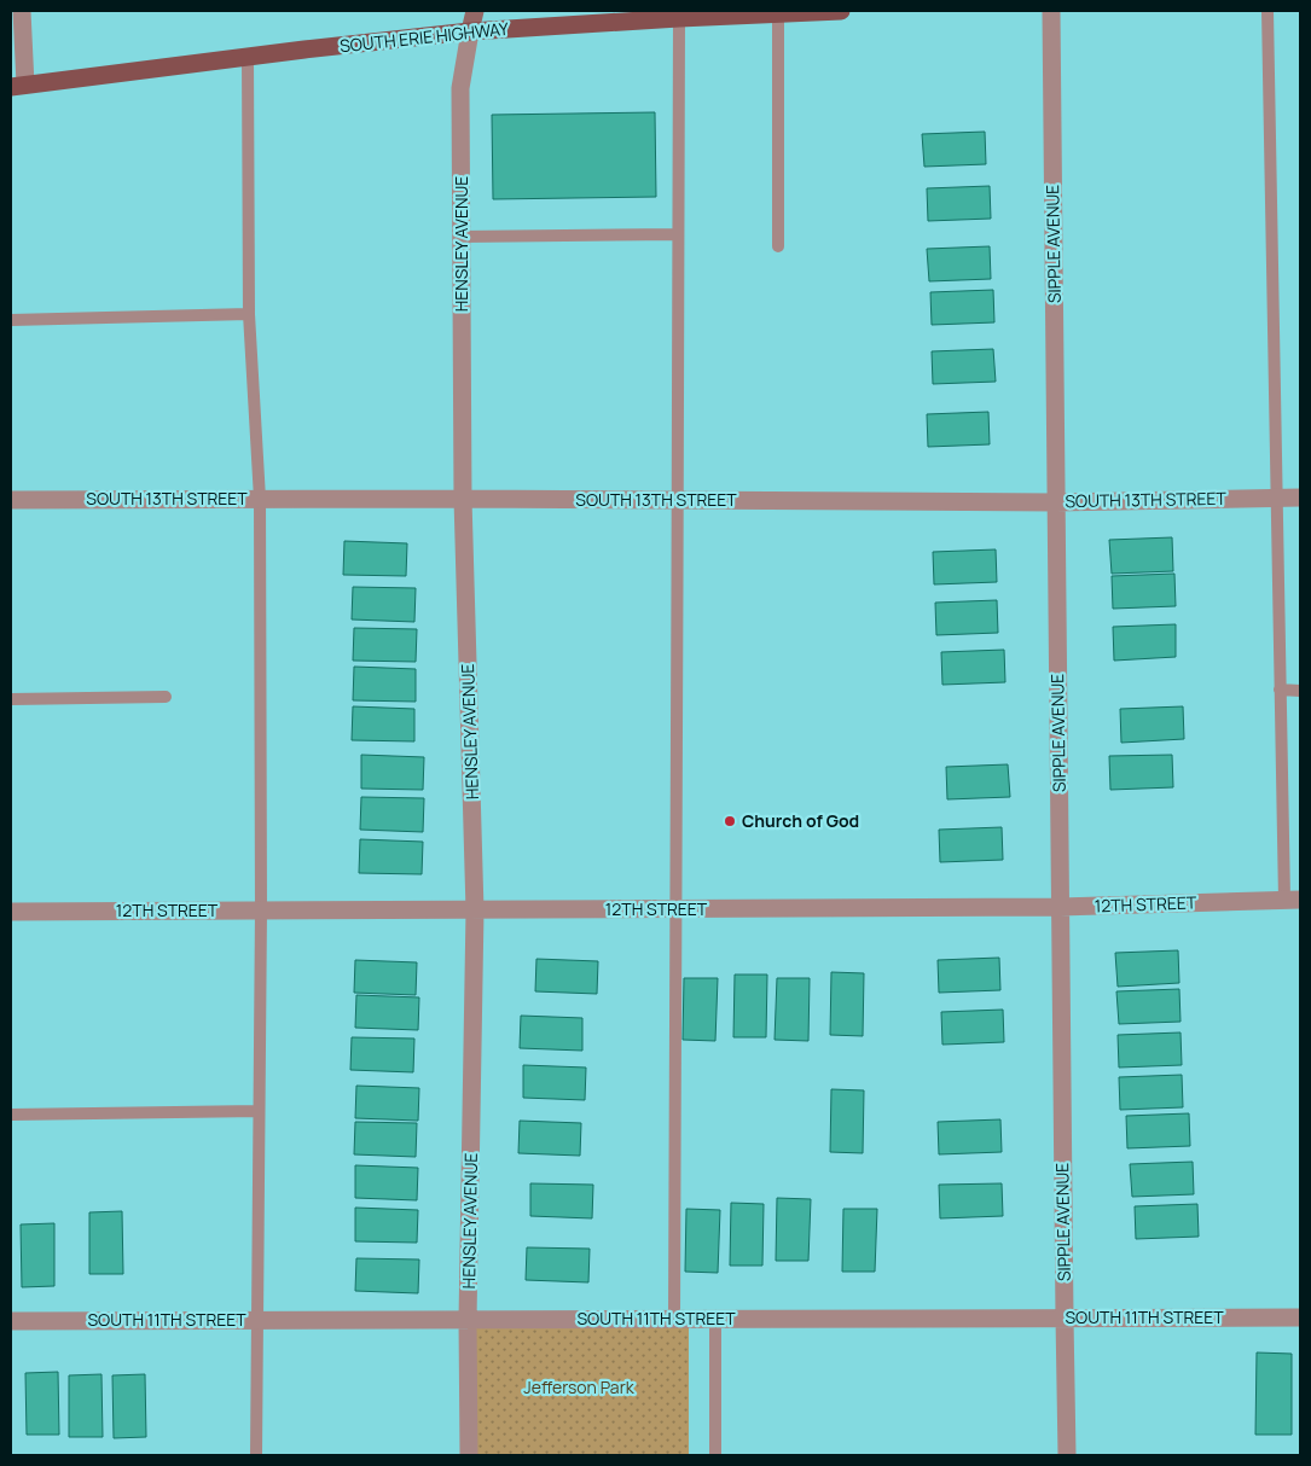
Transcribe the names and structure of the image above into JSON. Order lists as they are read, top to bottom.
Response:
{
  "streets": {
    "main road": ["SOUTH ERIE HIGHWAY"],
    "street": [
      "HENSLEY AVENUE",
      "SIPPLE AVENUE",
      "SOUTH 13TH STREET",
      "12TH STREET",
      "SOUTH 11TH STREET"
    ]
  },
  "crossings": [
    ["SOUTH ERIE HIGHWAY", "HENSLEY AVENUE"],
    ["HENSLEY AVENUE", "SOUTH 13TH STREET"],
    ["HENSLEY AVENUE", "12TH STREET"],
    ["HENSLEY AVENUE", "SOUTH 11TH STREET"],
    ["SIPPLE AVENUE", "SOUTH 13TH STREET"],
    ["SIPPLE AVENUE", "12TH STREET"],
    ["SIPPLE AVENUE", "SOUTH 11TH STREET"]
  ],
  "parks": ["Jefferson Park"],
  "places": ["Church of God"]
}
